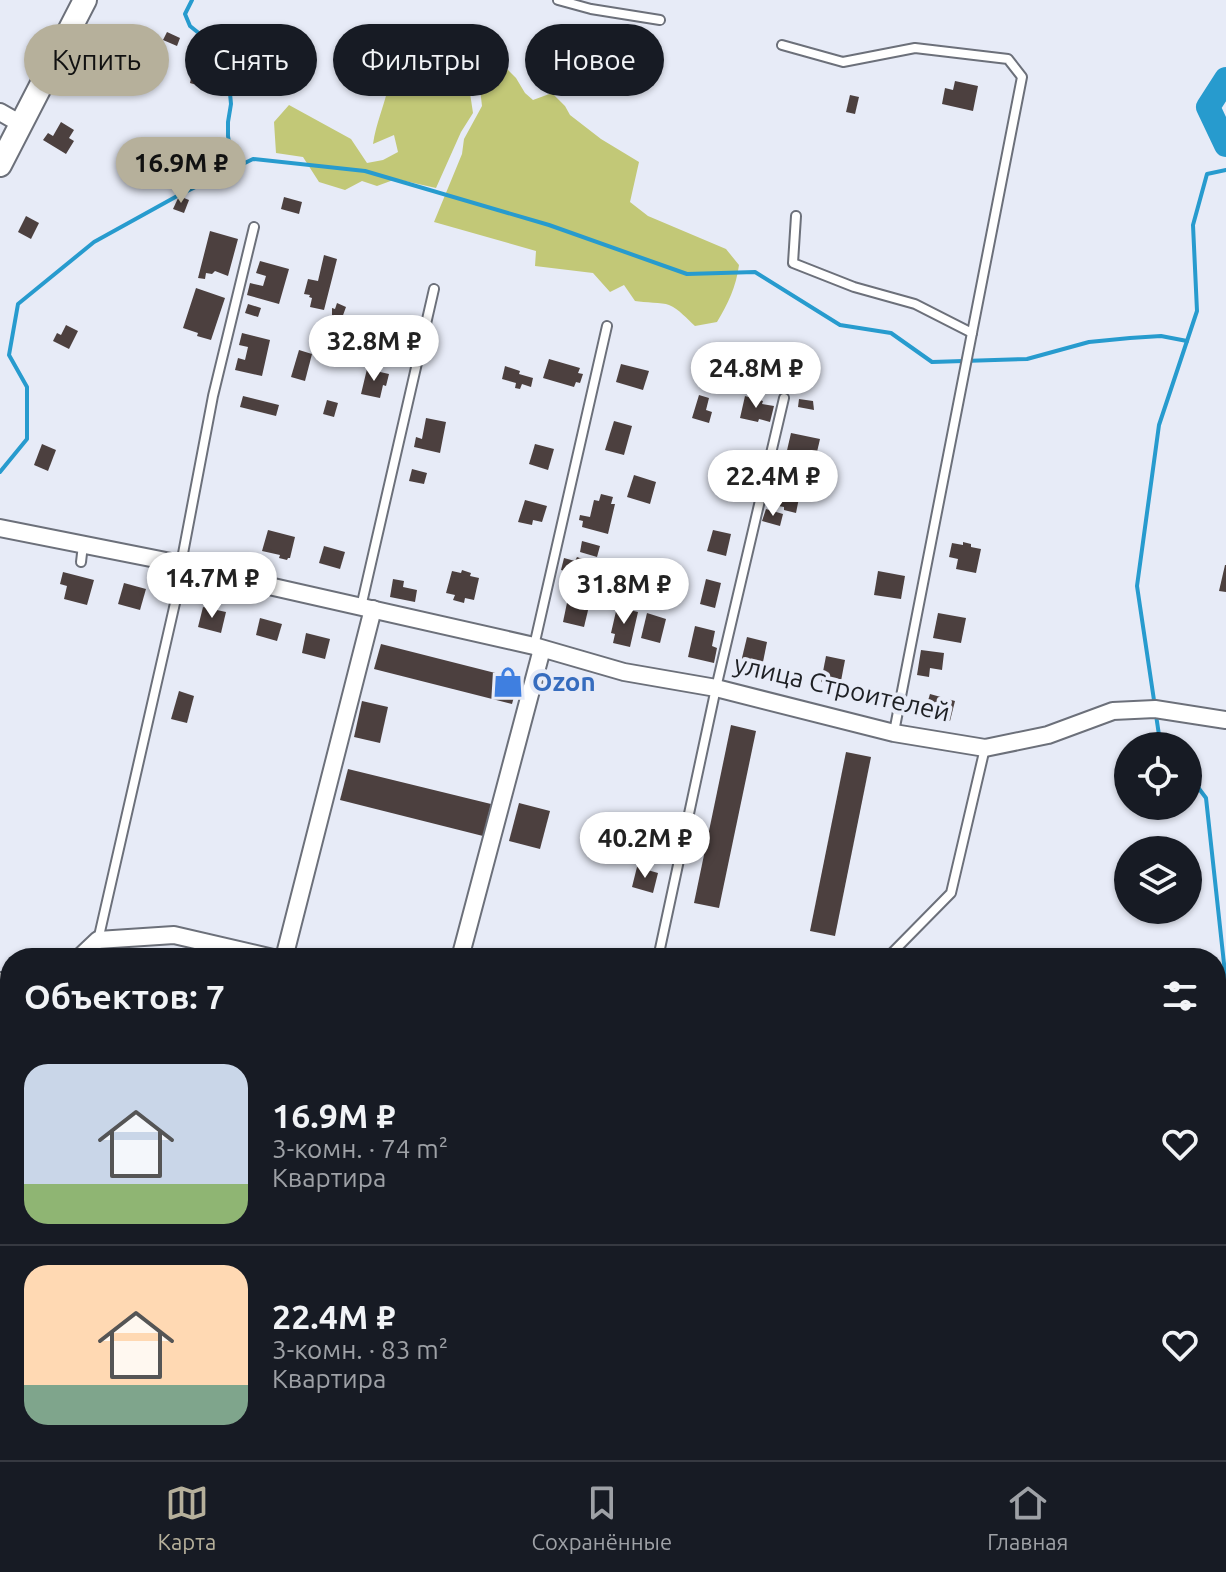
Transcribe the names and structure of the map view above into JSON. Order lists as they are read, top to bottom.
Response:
{
  "streets": {
    "street": ["улица Строителей"]
  },
  "places": {
    "shop": ["Ozon"]
  },
  "page": {
    "chip": [
      "Купить",
      "Снять",
      "Фильтры",
      "Новое"
    ],
    "price": [
      "16.9M ₽",
      "32.8M ₽",
      "24.8M ₽",
      "22.4M ₽",
      "14.7M ₽",
      "31.8M ₽",
      "40.2M ₽"
    ],
    "heading": "Объектов: 7",
    "list": [
      {
        "name": "16.9M ₽",
        "note": "3-комн. · 74 m² · Квартира"
      },
      {
        "name": "22.4M ₽",
        "note": "3-комн. · 83 m² · Квартира"
      }
    ],
    "tabs": ["Карта", "Сохранённые", "Главная"]
  }
}
